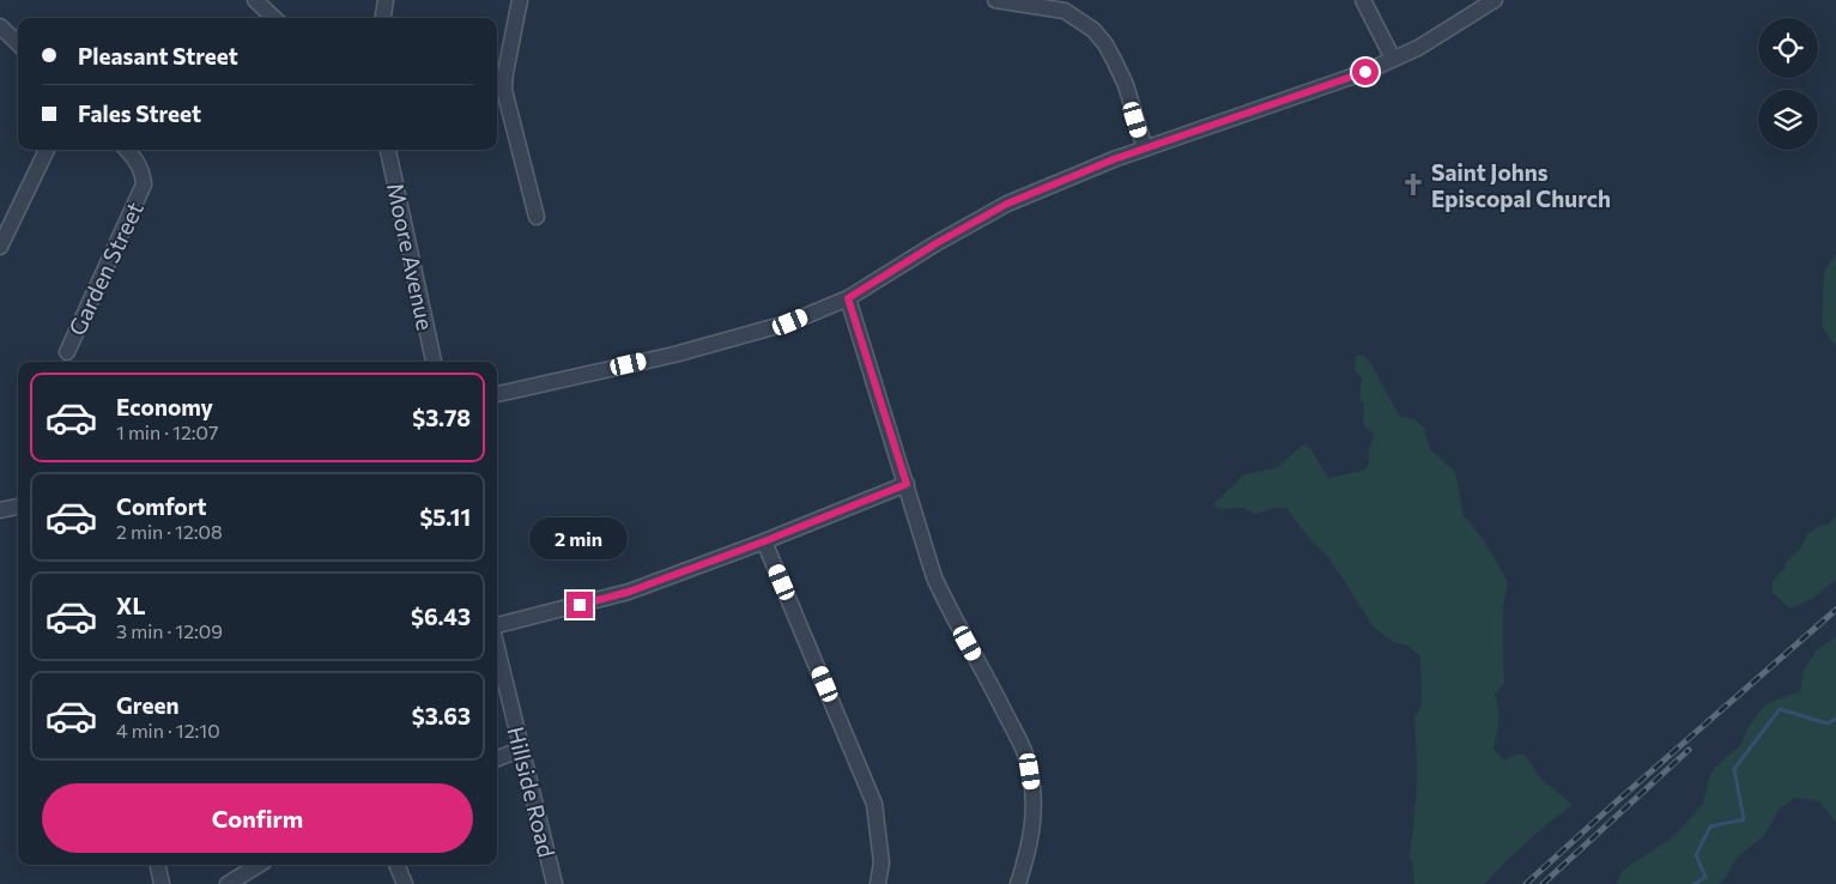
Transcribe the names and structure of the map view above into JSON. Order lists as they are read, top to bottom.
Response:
{
  "streets": {
    "street": ["Moore Avenue", "Garden Street", "Hillside Road"]
  },
  "places": {
    "church": ["Saint Johns Episcopal Church"]
  },
  "page": {
    "banner": ["Pleasant Street", "Fales Street"],
    "list": [
      {
        "name": "Economy",
        "note": "1 min · 12:07",
        "value": "$3.78"
      },
      {
        "name": "Comfort",
        "note": "2 min · 12:08",
        "value": "$5.11"
      },
      {
        "name": "XL",
        "note": "3 min · 12:09",
        "value": "$6.43"
      },
      {
        "name": "Green",
        "note": "4 min · 12:10",
        "value": "$3.63"
      }
    ],
    "bubble": "2 min",
    "buttons": "Confirm"
  }
}
